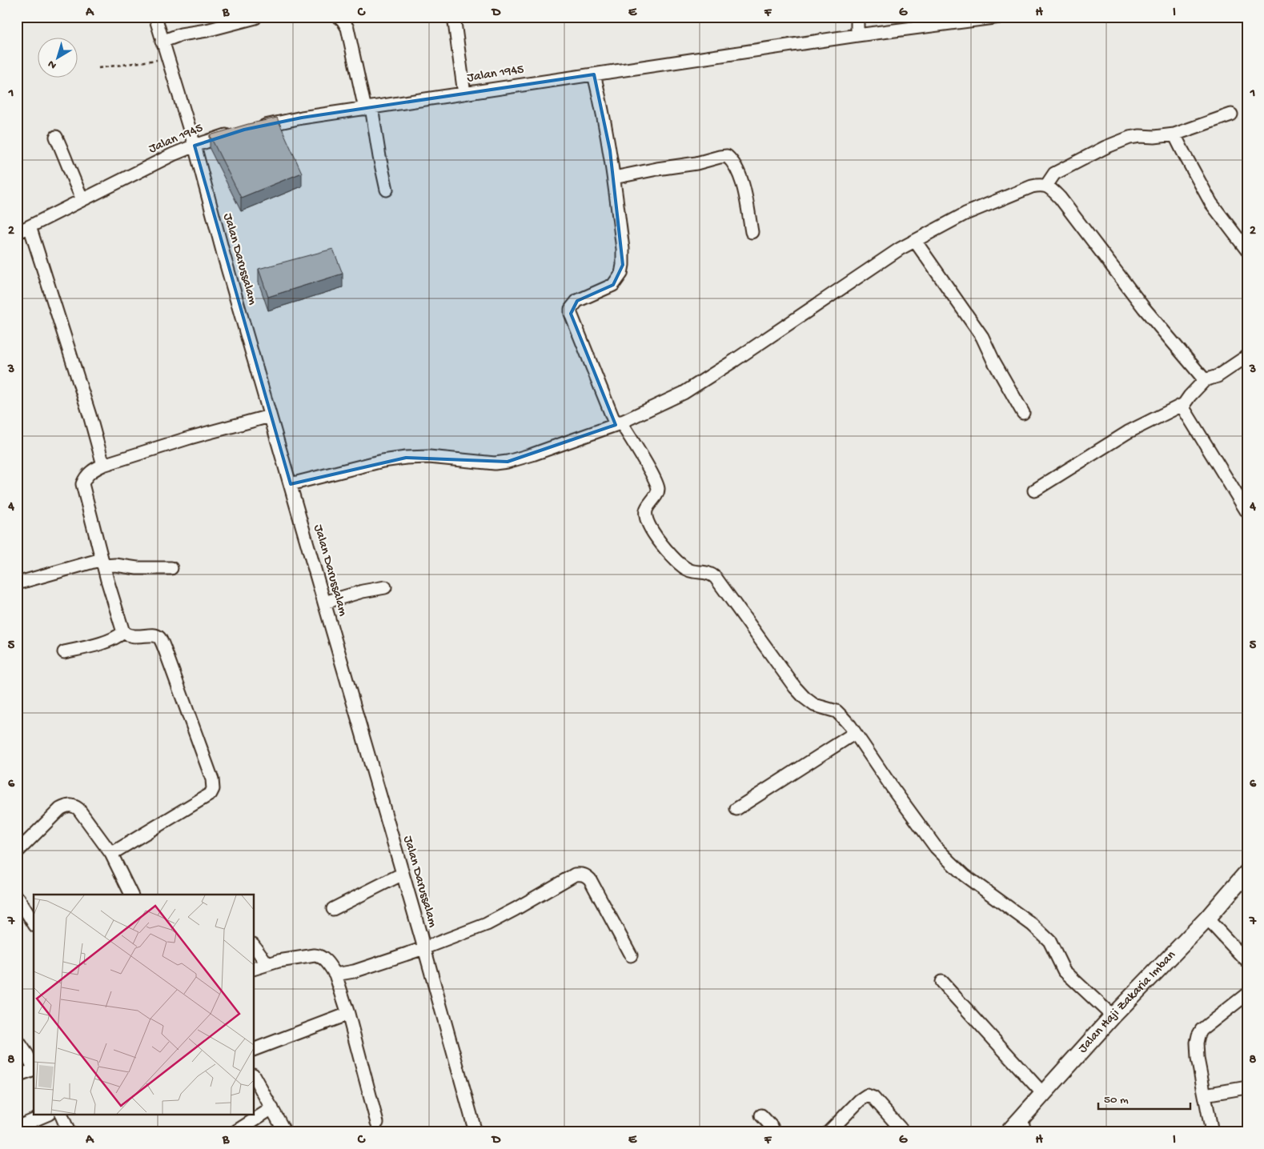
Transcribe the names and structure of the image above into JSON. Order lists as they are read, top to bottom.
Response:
{
  "streets": {
    "main road": ["Jalan Haji Zakaria Imban"],
    "street": ["Jalan 1945", "Jalan Darussalam"]
  },
  "crossings": [
    ["Jalan 1945", "Jalan Darussalam"]
  ],
  "scale_bar": "50 m",
  "north": "bottom left",
  "grid": {
    "columns": [
      "A",
      "B",
      "C",
      "D",
      "E",
      "F",
      "G",
      "H",
      "I"
    ],
    "rows": [
      "1",
      "2",
      "3",
      "4",
      "5",
      "6",
      "7",
      "8"
    ]
  }
}
